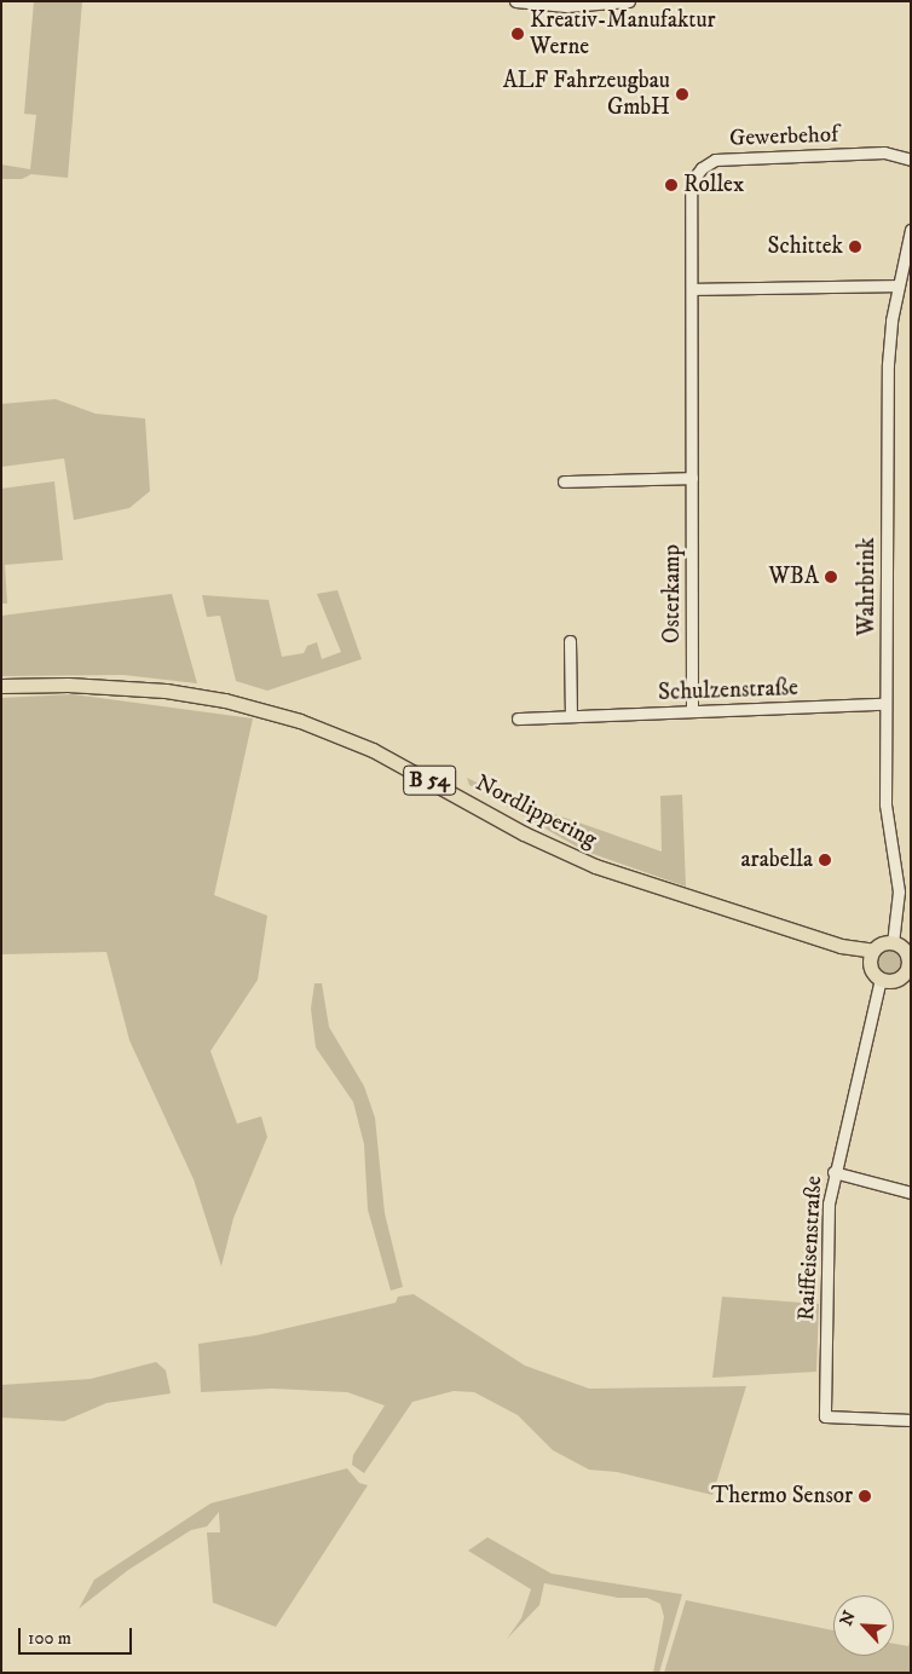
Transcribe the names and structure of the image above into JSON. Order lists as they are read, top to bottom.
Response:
{
  "streets": {
    "main road": ["B 54", "Nordlippering"],
    "street": [
      "Gewerbehof",
      "Wahrbrink",
      "Osterkamp",
      "Schulzenstraße",
      "Raiffeisenstraße"
    ]
  },
  "crossings": [
    ["Gewerbehof", "Osterkamp"],
    ["Wahrbrink", "Schulzenstraße"],
    ["Wahrbrink", "Nordlippering"],
    ["Wahrbrink", "Raiffeisenstraße"],
    ["Osterkamp", "Schulzenstraße"],
    ["Nordlippering", "Raiffeisenstraße"]
  ],
  "places": [
    "Kreativ-Manufaktur Werne",
    "ALF Fahrzeugbau GmbH",
    "Rollex",
    "Schittek",
    "WBA",
    "arabella",
    "Thermo Sensor"
  ],
  "scale_bar": "100 m",
  "north": "top left"
}
